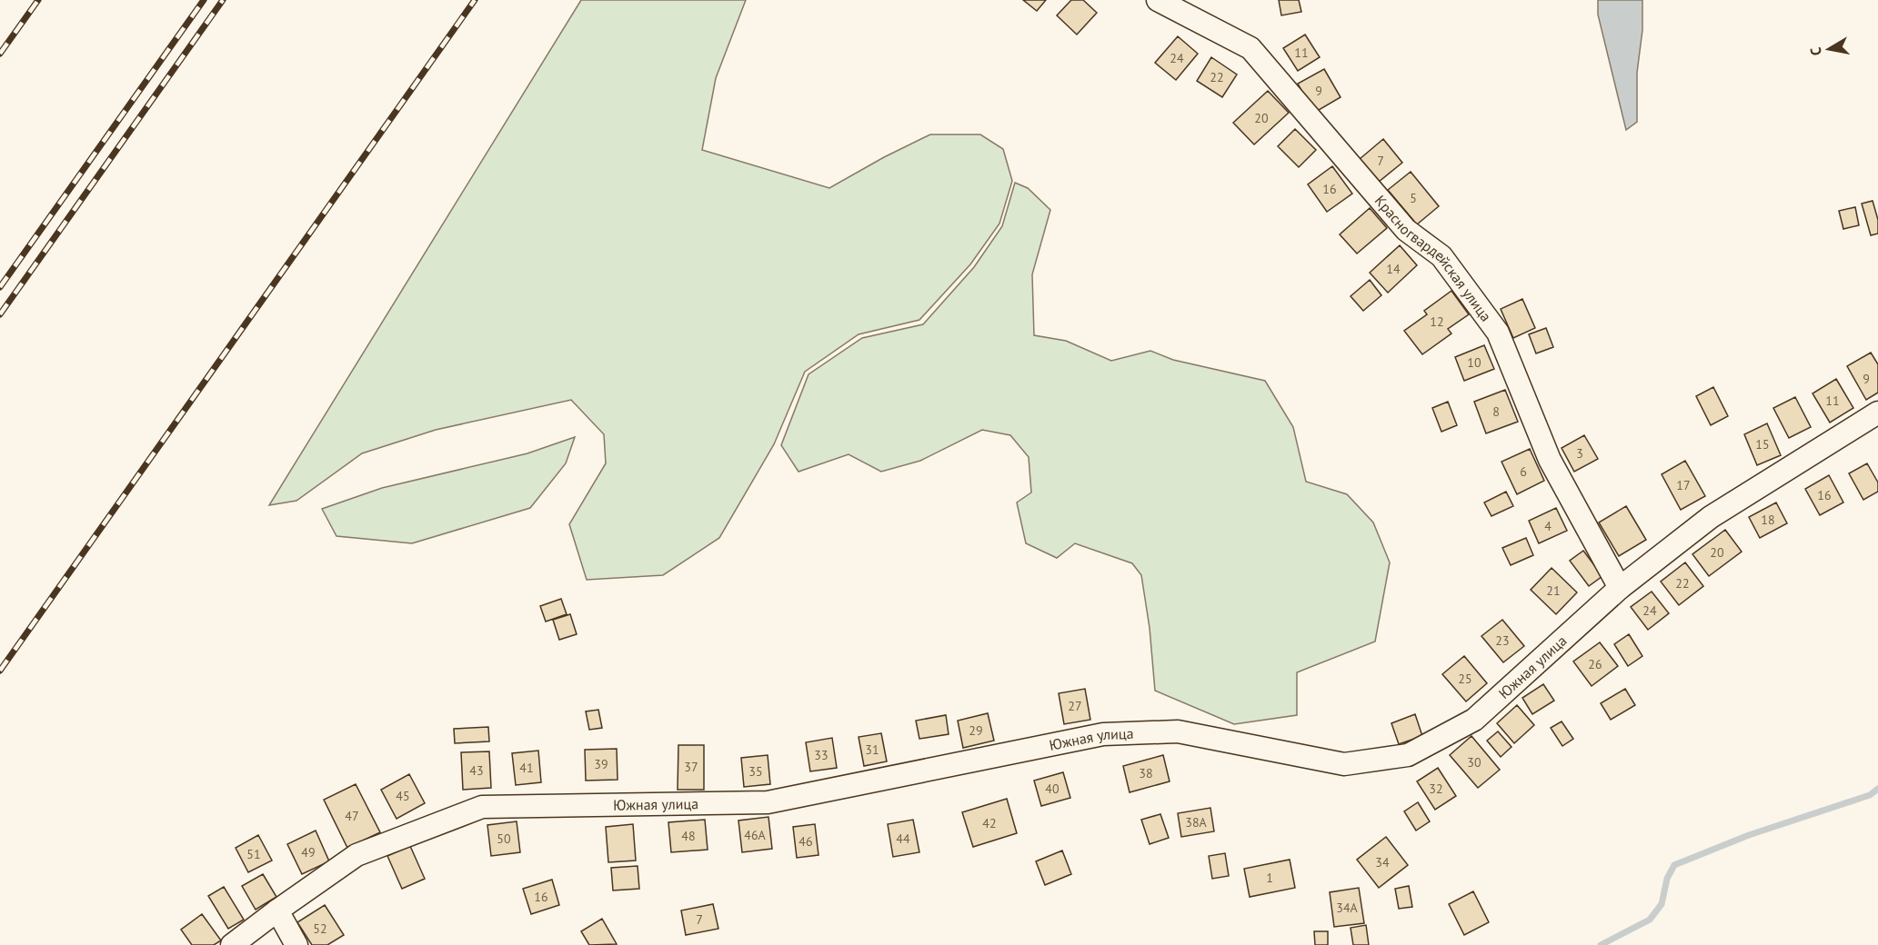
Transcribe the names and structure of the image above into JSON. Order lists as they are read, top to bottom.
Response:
{
  "streets": {
    "street": ["Красногвардейская улица", "Южная улица"]
  },
  "crossings": [
    ["Красногвардейская улица", "Южная улица"]
  ],
  "house_numbers": [
    "11",
    "24",
    "22",
    "9",
    "20",
    "7",
    "16",
    "5",
    "14",
    "12",
    "10",
    "9",
    "11",
    "8",
    "15",
    "3",
    "6",
    "17",
    "16",
    "18",
    "4",
    "20",
    "22",
    "21",
    "24",
    "23",
    "26",
    "25",
    "27",
    "29",
    "31",
    "33",
    "30",
    "39",
    "37",
    "41",
    "43",
    "35",
    "38",
    "40",
    "32",
    "45",
    "47",
    "38А",
    "42",
    "46А",
    "48",
    "50",
    "44",
    "46",
    "49",
    "51",
    "34",
    "1",
    "16",
    "34А",
    "7",
    "52"
  ],
  "north": "left"
}
